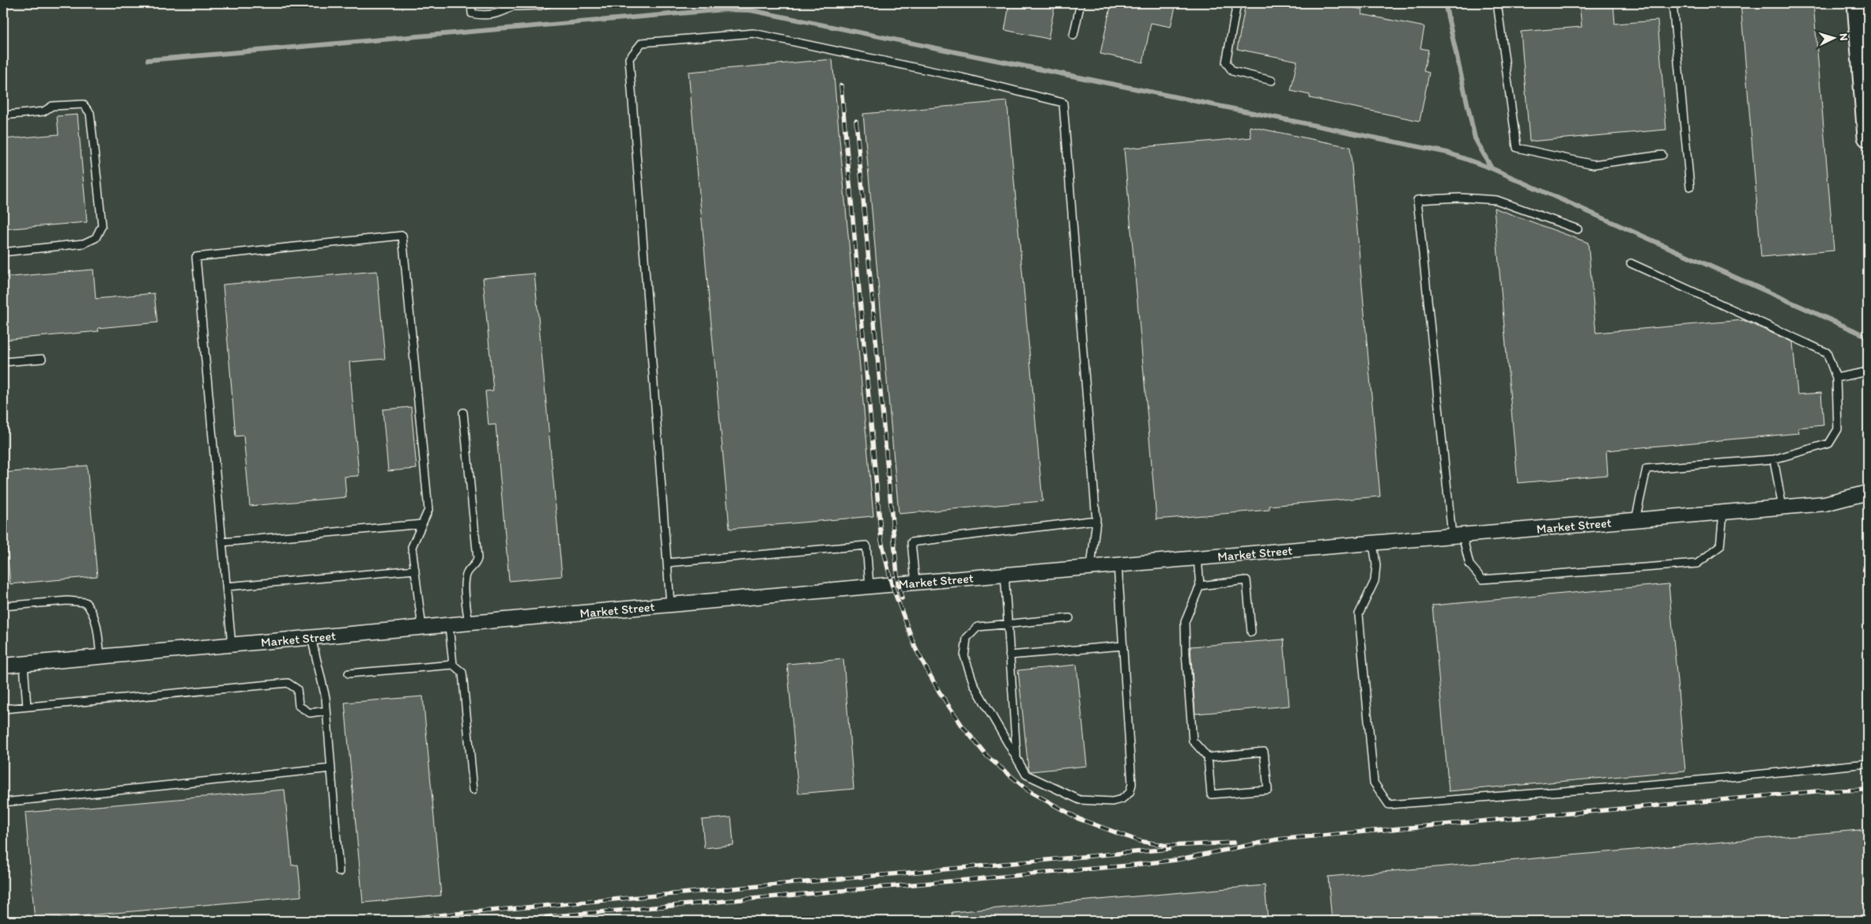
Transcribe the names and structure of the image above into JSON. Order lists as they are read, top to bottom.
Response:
{
  "streets": {
    "street": ["Market Street"]
  },
  "north": "right"
}
